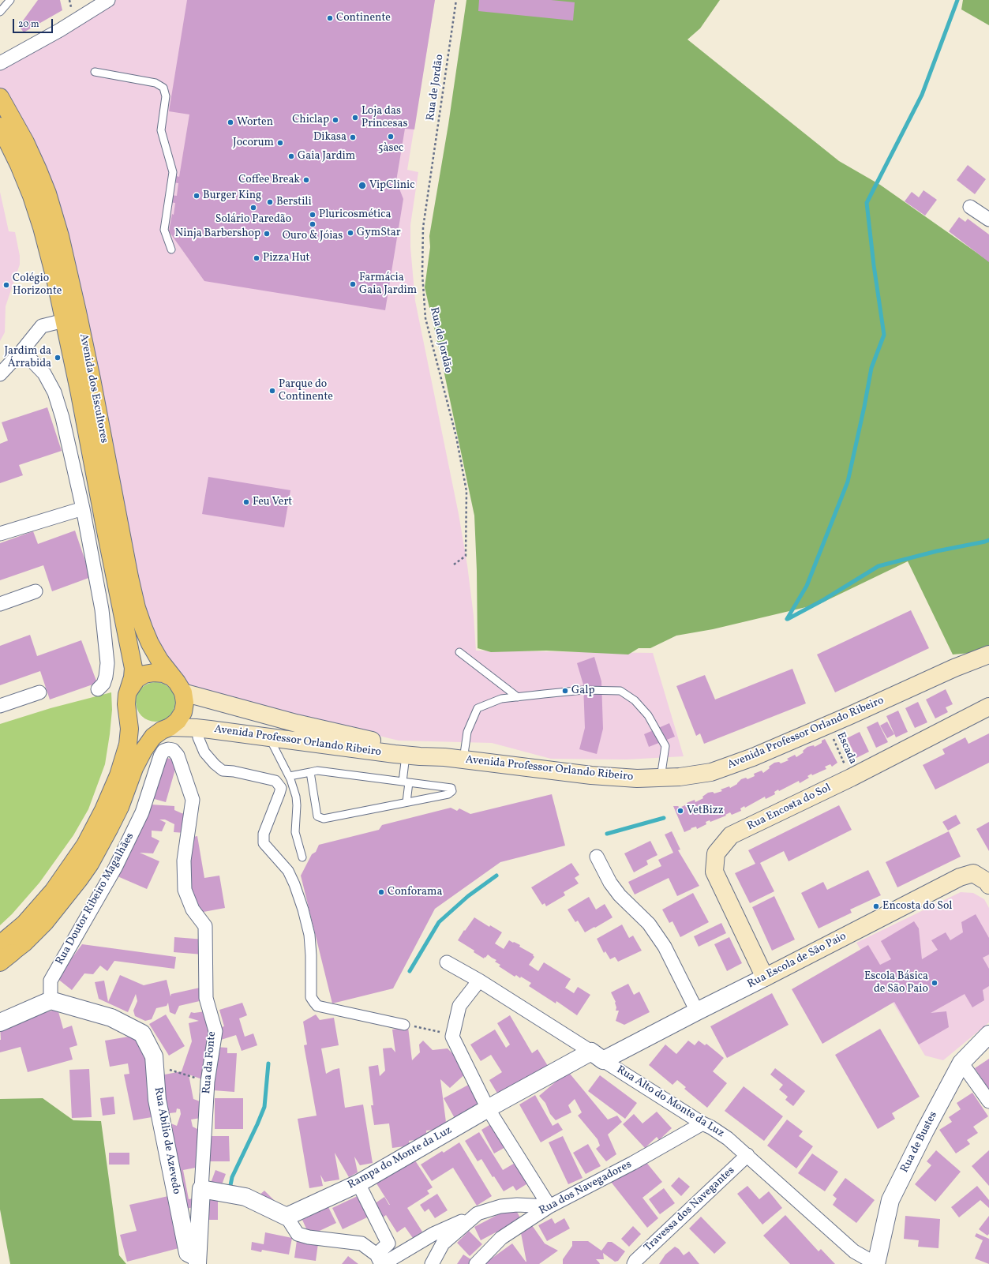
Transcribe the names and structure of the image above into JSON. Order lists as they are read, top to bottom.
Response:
{
  "streets": {
    "main road": [
      "Avenida dos Escultores",
      "Avenida Professor Orlando Ribeiro",
      "Rua Encosta do Sol",
      "Rua Escola de São Paio"
    ],
    "street": [
      "Rua Doutor Ribeiro Magalhães",
      "Rua da Fonte",
      "Rua Alto do Monte da Luz",
      "Rua Abílio de Azevedo",
      "Rua de Bustes",
      "Rampa do Monte da Luz",
      "Rua dos Navegadores",
      "Travessa dos Navegantes"
    ],
    "path": ["Rua de Jordão", "Escada"]
  },
  "crossings": [
    ["Avenida dos Escultores", "Avenida Professor Orlando Ribeiro"],
    ["Avenida Professor Orlando Ribeiro", "Escada"],
    ["Escada", "Rua Encosta do Sol"],
    ["Rua Encosta do Sol", "Rua Escola de São Paio"],
    ["Rua Doutor Ribeiro Magalhães", "Rua da Fonte"],
    ["Rua Doutor Ribeiro Magalhães", "Rua Abílio de Azevedo"],
    ["Rua Escola de São Paio", "Rua Alto do Monte da Luz"],
    ["Rua Escola de São Paio", "Rampa do Monte da Luz"],
    ["Rua da Fonte", "Rua Abílio de Azevedo"],
    ["Rua Alto do Monte da Luz", "Rua de Bustes"],
    ["Rua Alto do Monte da Luz", "Rampa do Monte da Luz"],
    ["Rua Alto do Monte da Luz", "Rua dos Navegadores"],
    ["Rua Alto do Monte da Luz", "Travessa dos Navegantes"]
  ],
  "places": [
    "Continente",
    "Loja das Princesas",
    "Chiclap",
    "Worten",
    "5àsec",
    "Dikasa",
    "Jocorum",
    "Gaia Jardim",
    "Coffee Break",
    "VipClinic",
    "Burger King",
    "Berstili",
    "Solário Paredão",
    "Pluricosmética",
    "Ouro & Jóias",
    "GymStar",
    "Ninja Barbershop",
    "Pizza Hut",
    "Farmácia Gaia Jardim",
    "Colégio Horizonte",
    "Jardim da Árrabida",
    "Parque do Continente",
    "Feu Vert",
    "Galp",
    "VetBizz",
    "Conforama",
    "Encosta do Sol",
    "Escola Básica de São Paio"
  ],
  "scale_bar": "20 m"
}
